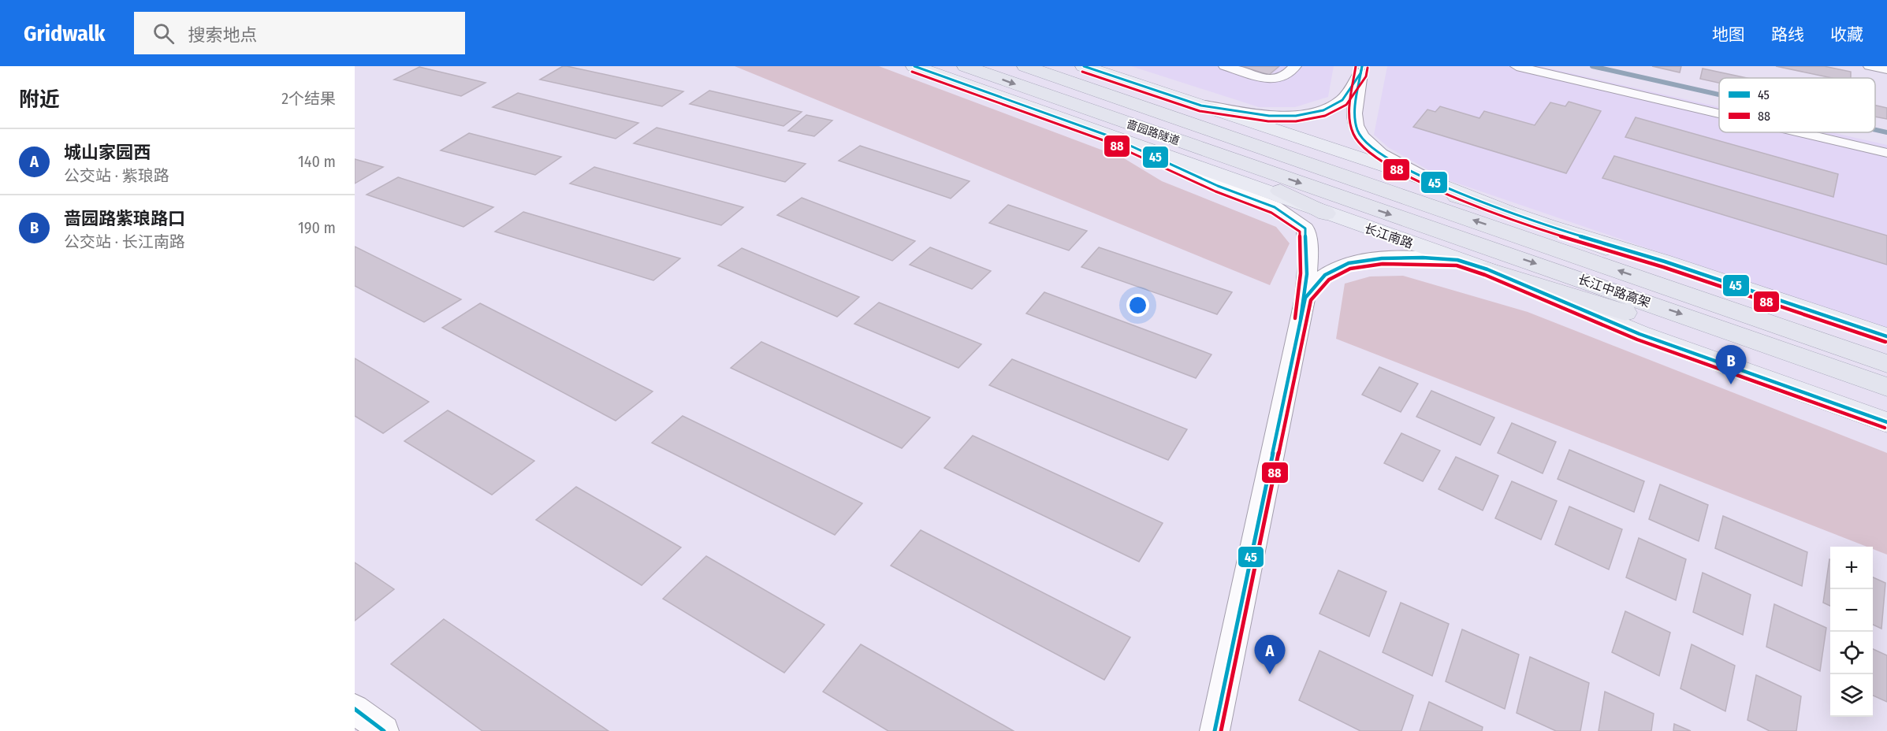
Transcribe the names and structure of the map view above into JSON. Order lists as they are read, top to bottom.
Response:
{
  "streets": {
    "highway": ["啬园路隧道", "长江中路高架"],
    "main road": ["长江南路"]
  },
  "crossings": [
    ["啬园路隧道", "长江中路高架"],
    ["长江南路", "长江中路高架"]
  ],
  "lines": ["transit line 45", "transit line 88"],
  "legend": ["45", "88"],
  "page": {
    "header": "Gridwalk",
    "search": "搜索地点",
    "nav": ["地图", "路线", "收藏"],
    "heading": ["附近", "2个结果"],
    "list": [
      {
        "mark": "A",
        "name": "城山家园西",
        "note": "公交站 · 紫琅路",
        "value": "140 m"
      },
      {
        "mark": "B",
        "name": "啬园路紫琅路口",
        "note": "公交站 · 长江南路",
        "value": "190 m"
      }
    ],
    "pins": ["B", "A"],
    "map_buttons": ["+", "−"]
  }
}
